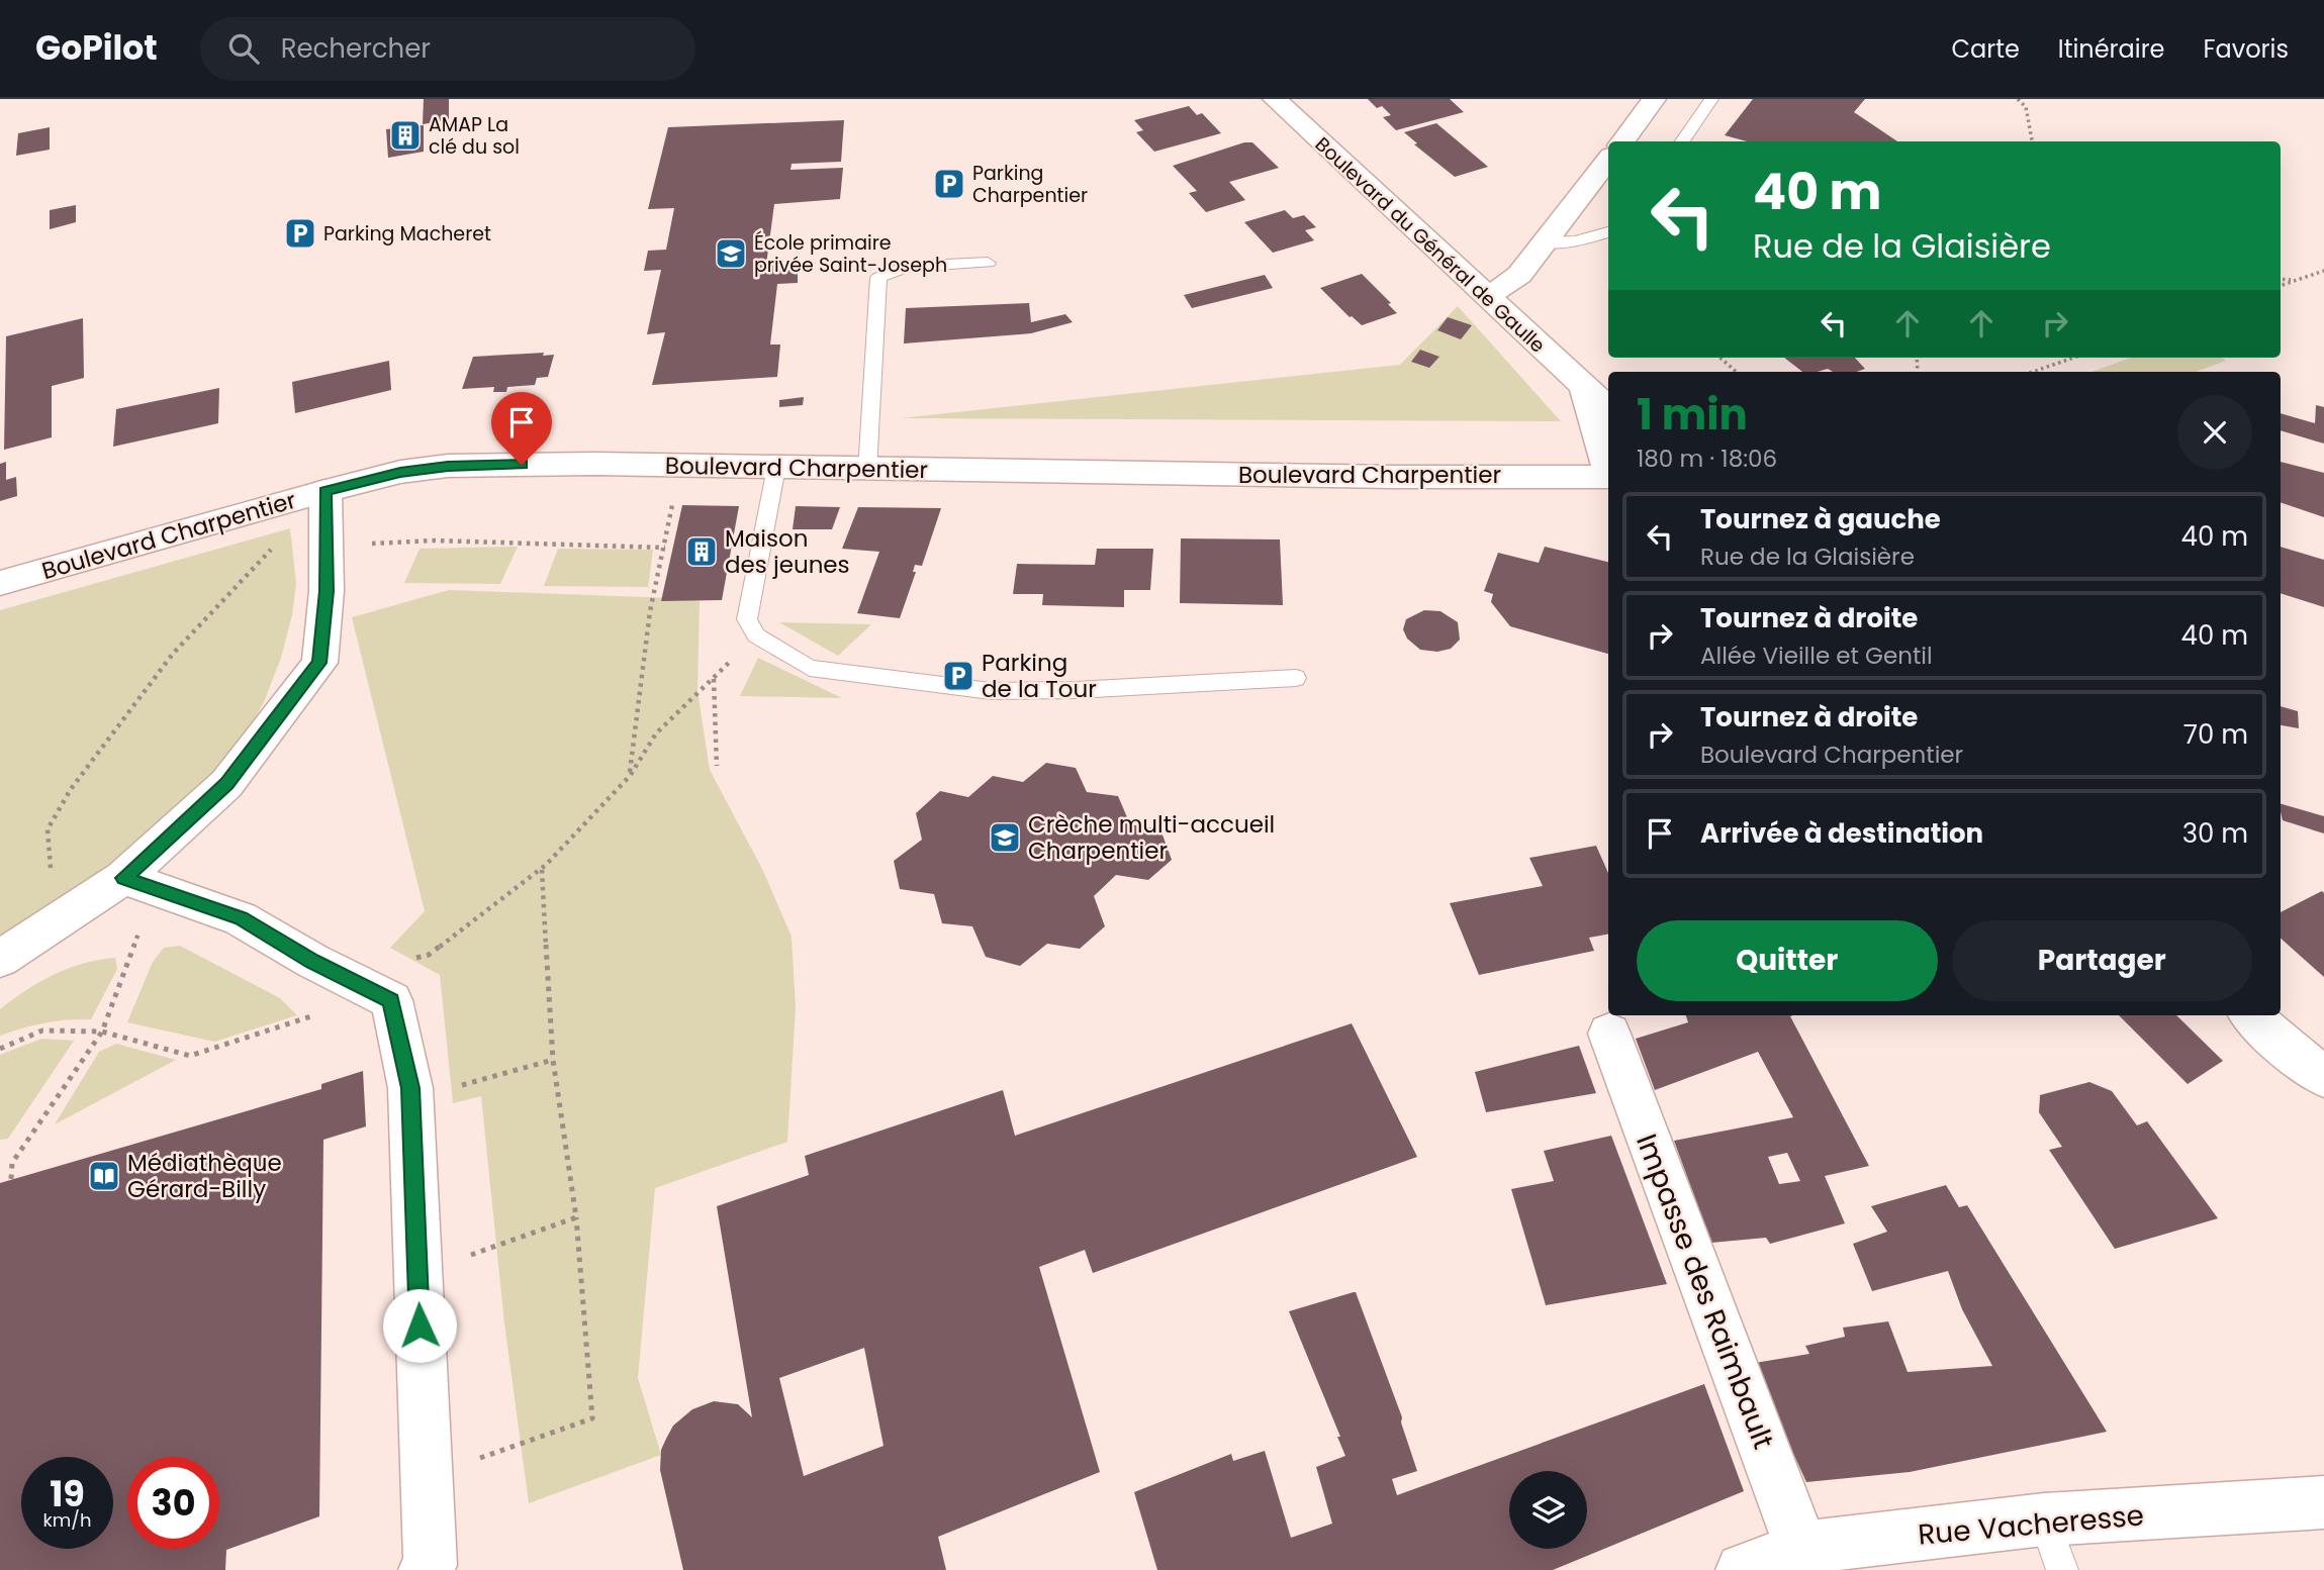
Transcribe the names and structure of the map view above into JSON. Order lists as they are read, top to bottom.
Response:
{
  "streets": {
    "street": [
      "Boulevard du Général de Gaulle",
      "Boulevard Charpentier",
      "Impasse des Raimbault",
      "Rue Vacheresse"
    ]
  },
  "crossings": [
    ["Impasse des Raimbault", "Rue Vacheresse"]
  ],
  "places": {
    "building": ["AMAP La clé du sol", "Maison des jeunes"],
    "parking": ["Parking Charpentier", "Parking Macheret", "Parking de la Tour"],
    "school or university": ["École primaire privée Saint-Joseph", "Crèche multi-accueil Charpentier"],
    "library": ["Médiathèque Gérard-Billy"]
  },
  "page": {
    "header": "GoPilot",
    "search": "Rechercher",
    "nav": ["Carte", "Itinéraire", "Favoris"],
    "turn": ["40 m", "Rue de la Glaisière"],
    "heading": ["1 min", "180 m · 18:06"],
    "list": [
      {
        "name": "Tournez à gauche",
        "note": "Rue de la Glaisière",
        "value": "40 m"
      },
      {
        "name": "Tournez à droite",
        "note": "Allée Vieille et Gentil",
        "value": "40 m"
      },
      {
        "name": "Tournez à droite",
        "note": "Boulevard Charpentier",
        "value": "70 m"
      },
      {
        "name": "Arrivée à destination",
        "value": "30 m"
      }
    ],
    "buttons": ["Quitter", "Partager"],
    "speed": "19 km/h",
    "limit": "30"
  }
}
